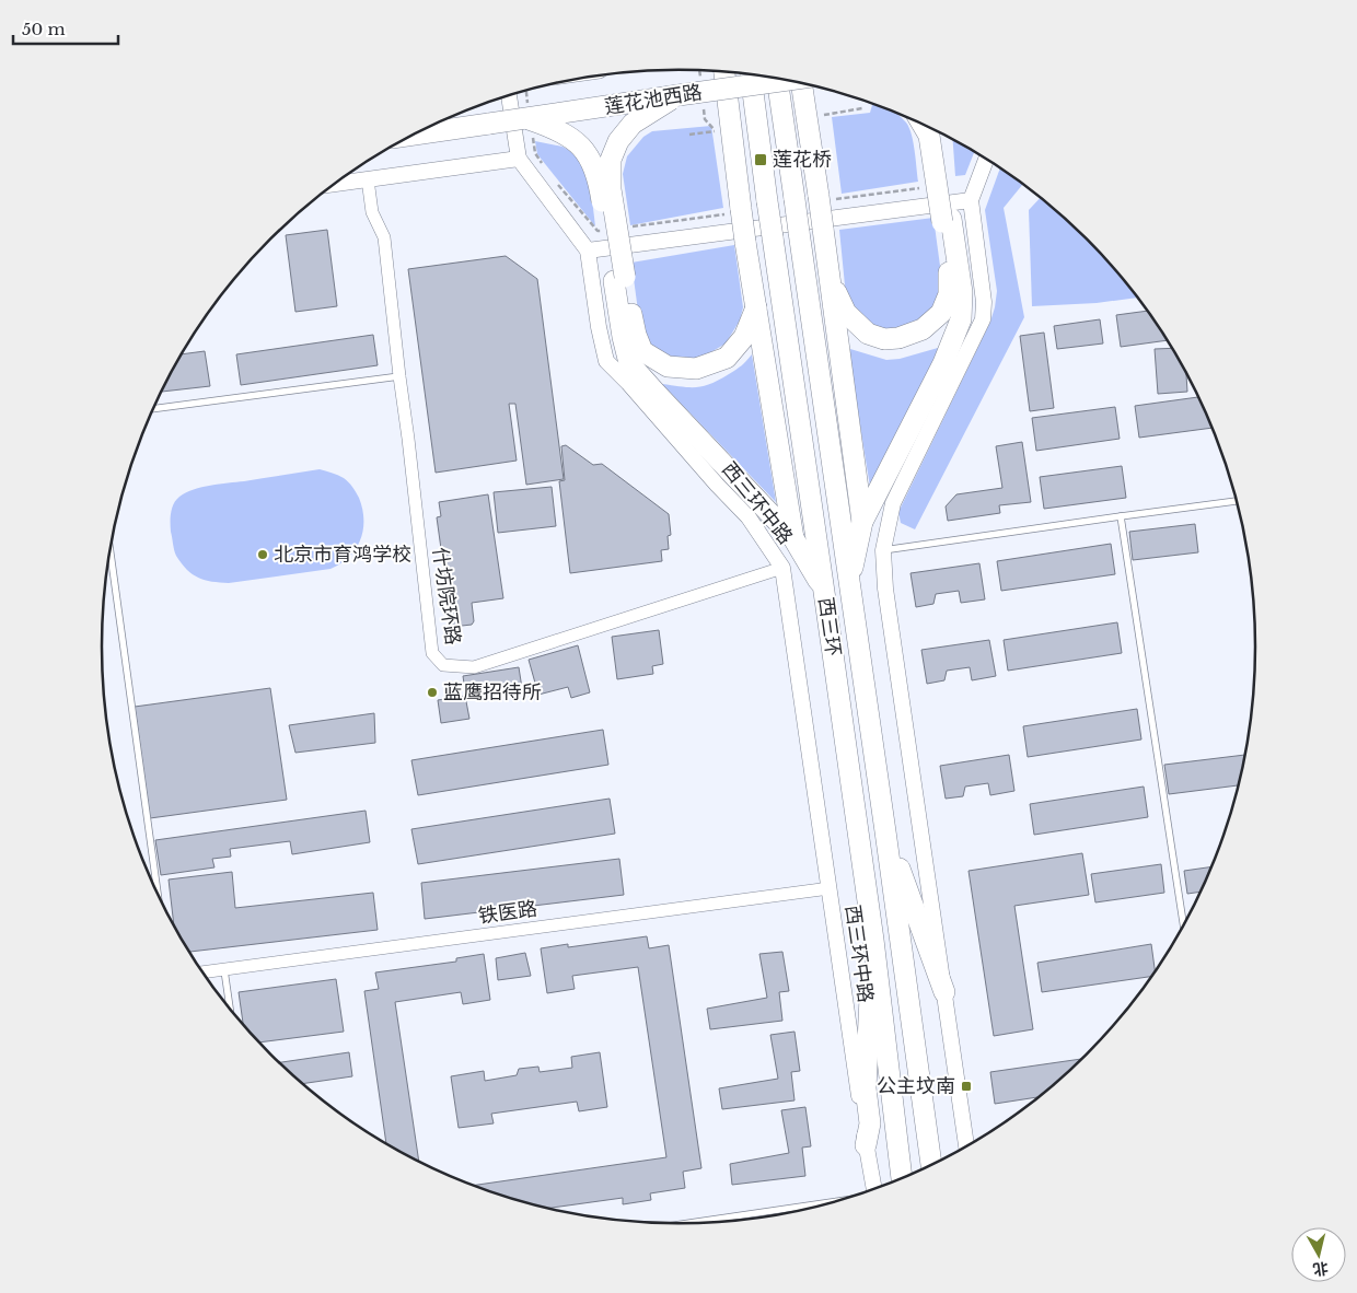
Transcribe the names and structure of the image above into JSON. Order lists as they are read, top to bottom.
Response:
{
  "streets": {
    "highway": ["莲花池西路", "西三环"],
    "street": ["西三环中路", "什坊院环路", "铁医路"]
  },
  "crossings": [
    ["西三环中路", "什坊院环路"],
    ["西三环中路", "铁医路"]
  ],
  "places": {
    "transit": ["莲花桥", "公主坟南"],
    "other": ["北京市育鸿学校", "蓝鹰招待所"]
  },
  "scale_bar": "50 m",
  "north": "bottom"
}
